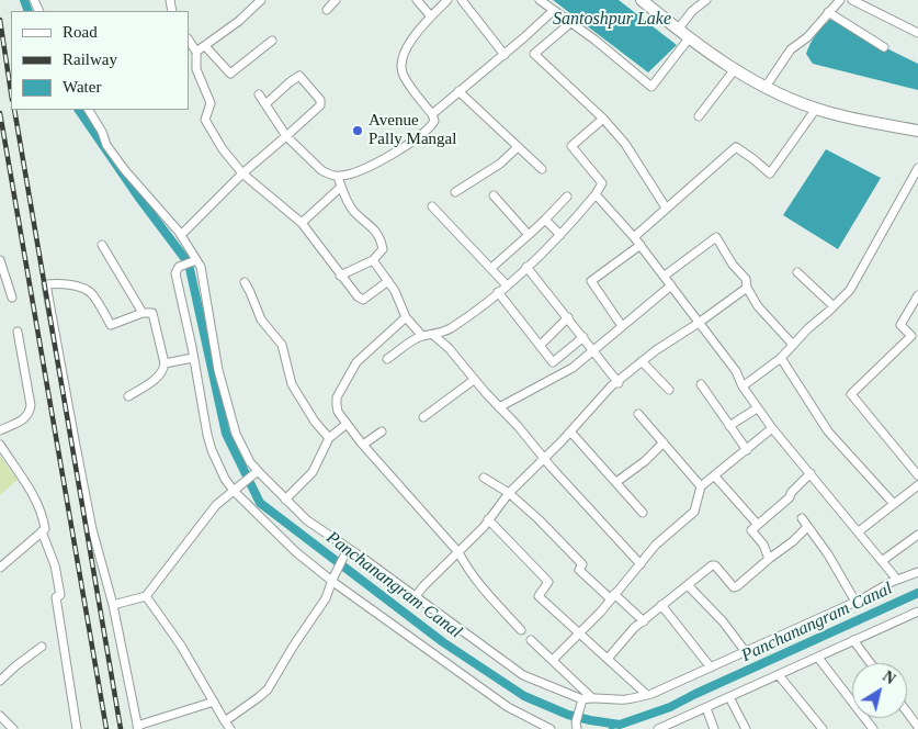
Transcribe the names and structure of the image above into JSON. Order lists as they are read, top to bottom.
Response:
{
  "water": ["Santoshpur Lake", "Panchanangram Canal"],
  "places": ["Avenue Pally Mangal"],
  "legend": ["Road", "Railway", "Water"],
  "north": "top right"
}
